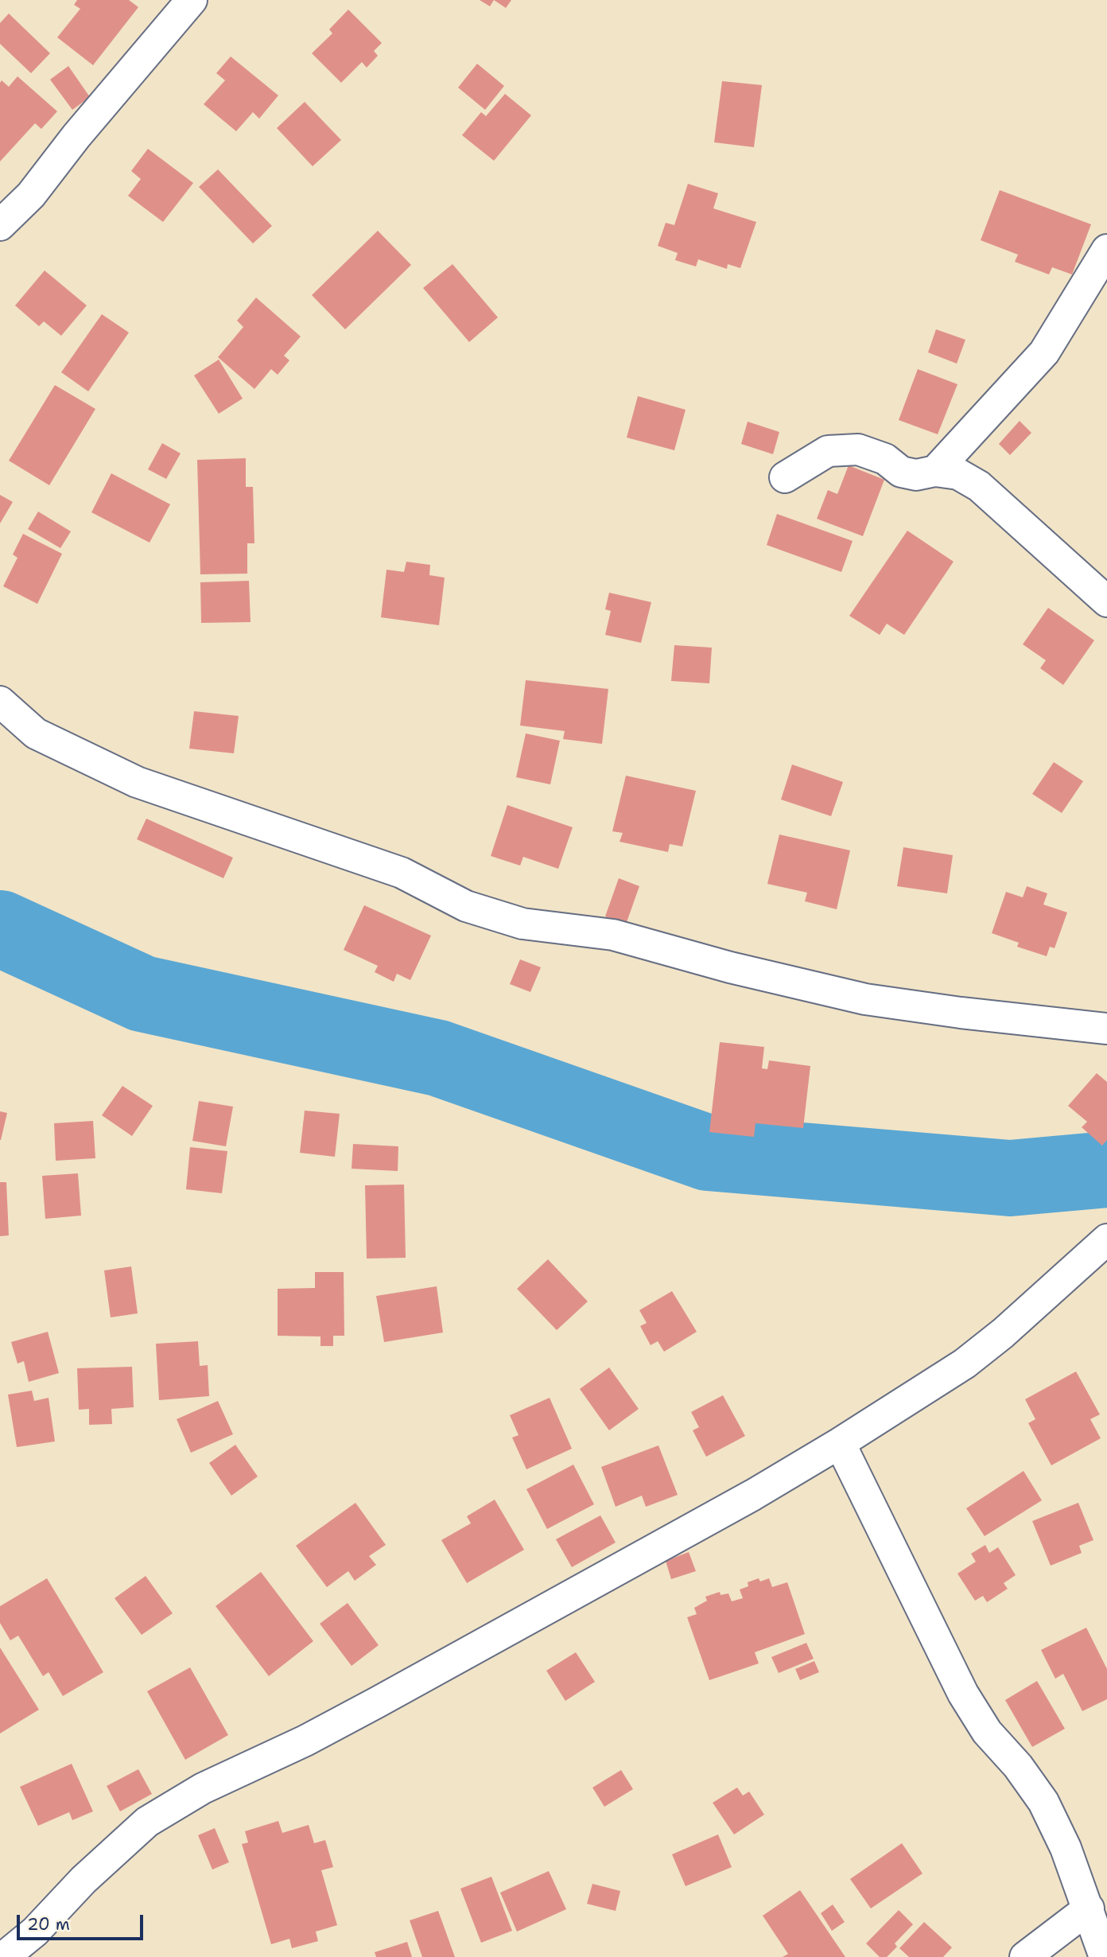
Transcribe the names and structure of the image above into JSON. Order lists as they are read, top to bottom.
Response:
{
  "scale_bar": "20 m"
}
